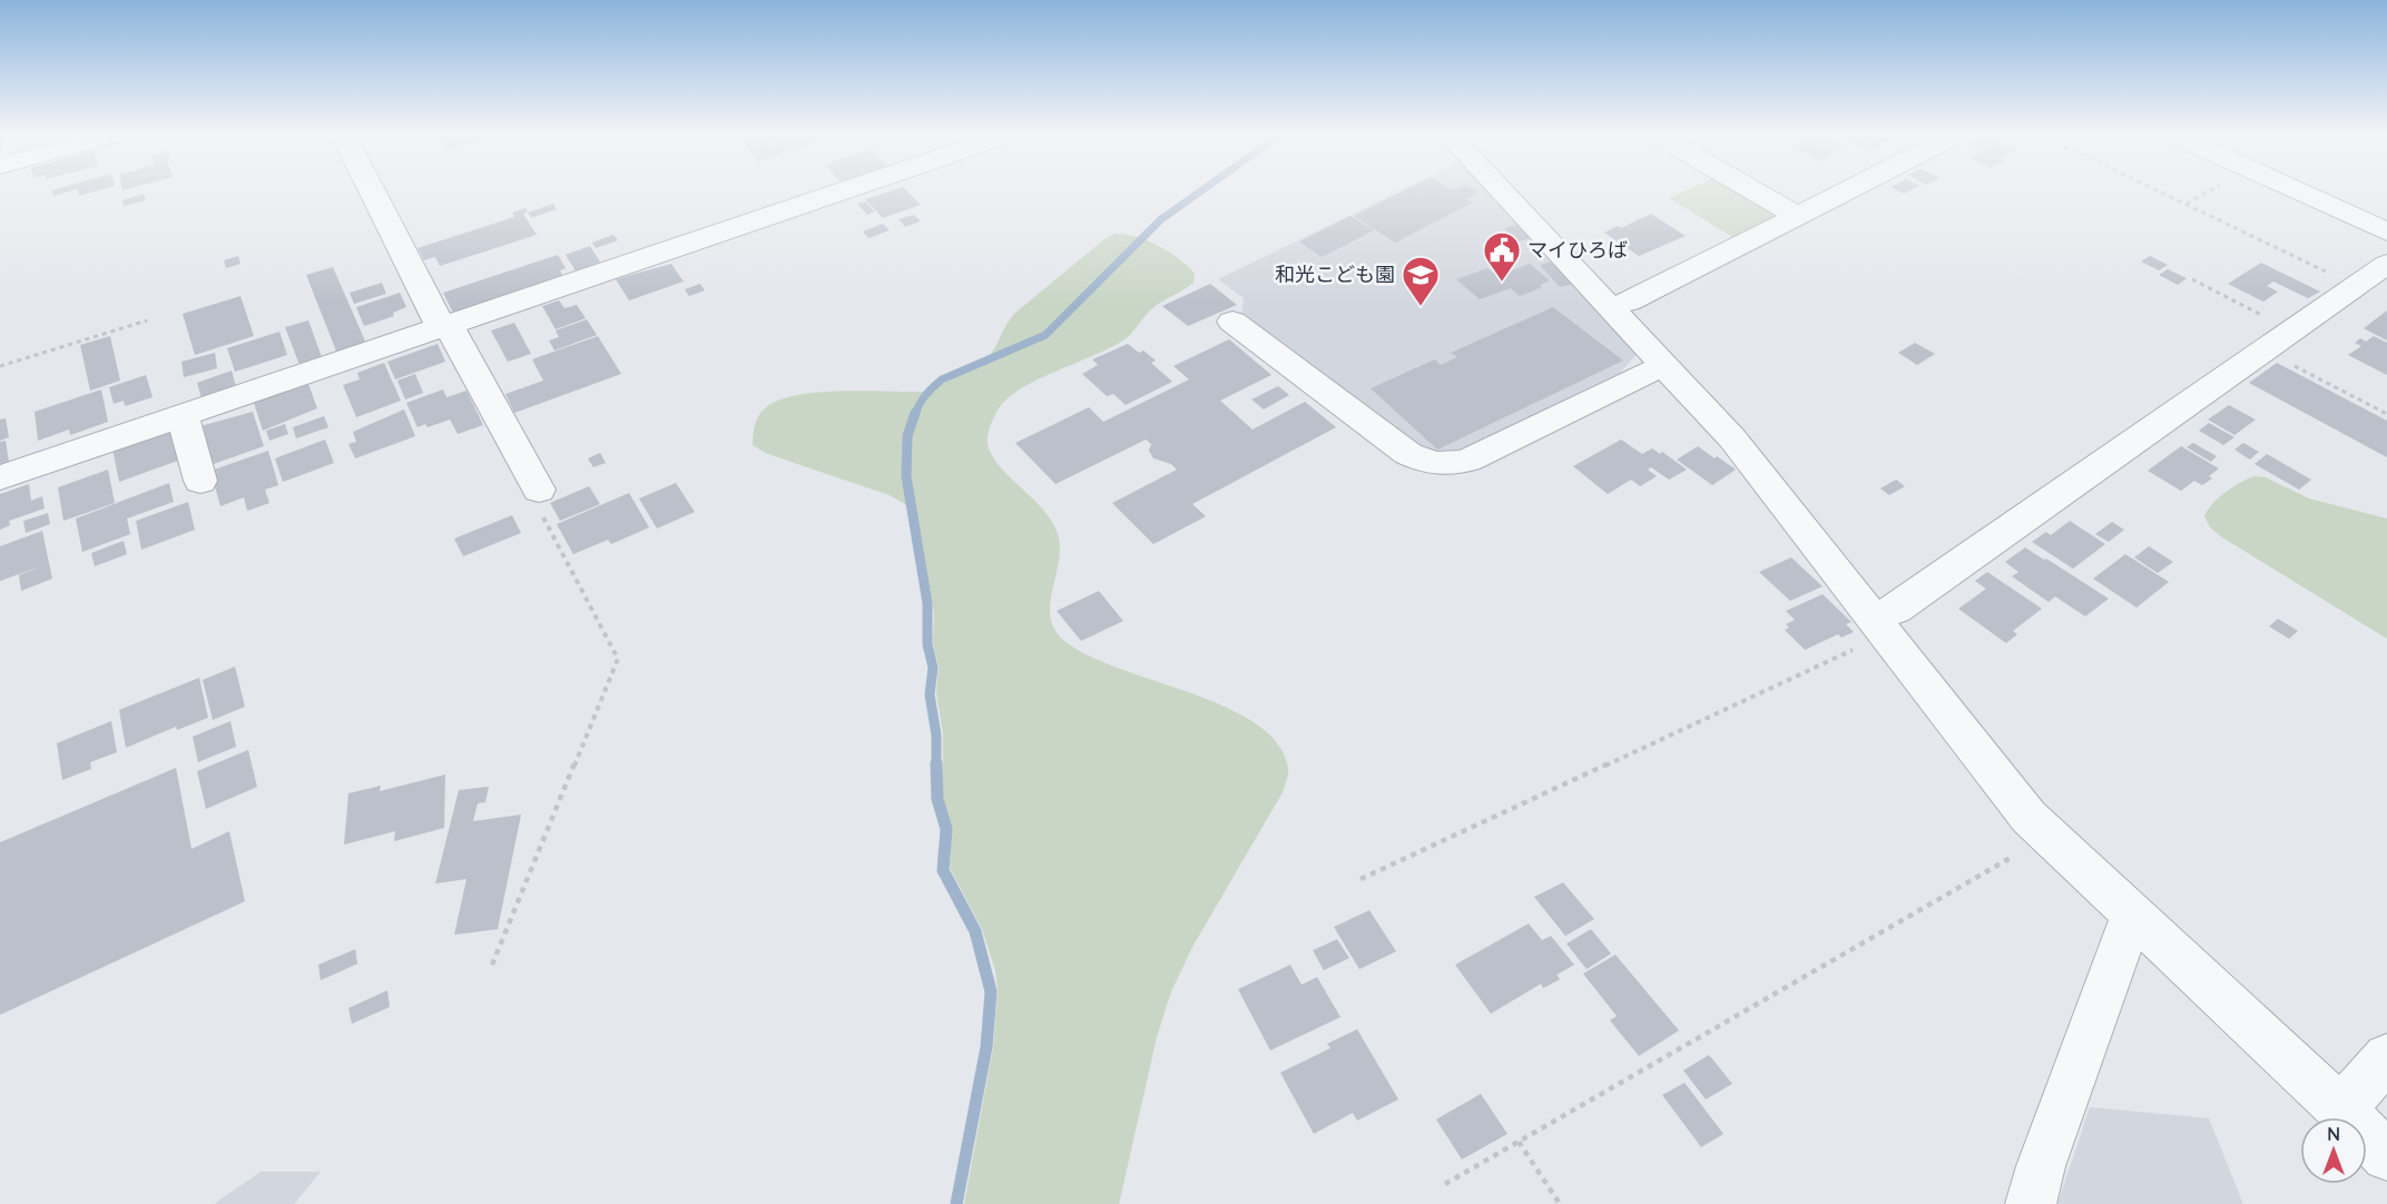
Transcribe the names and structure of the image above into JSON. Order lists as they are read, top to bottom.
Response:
{
  "places": {
    "public building": ["マイひろば"],
    "school or university": ["和光こども園"]
  },
  "north": "top"
}
